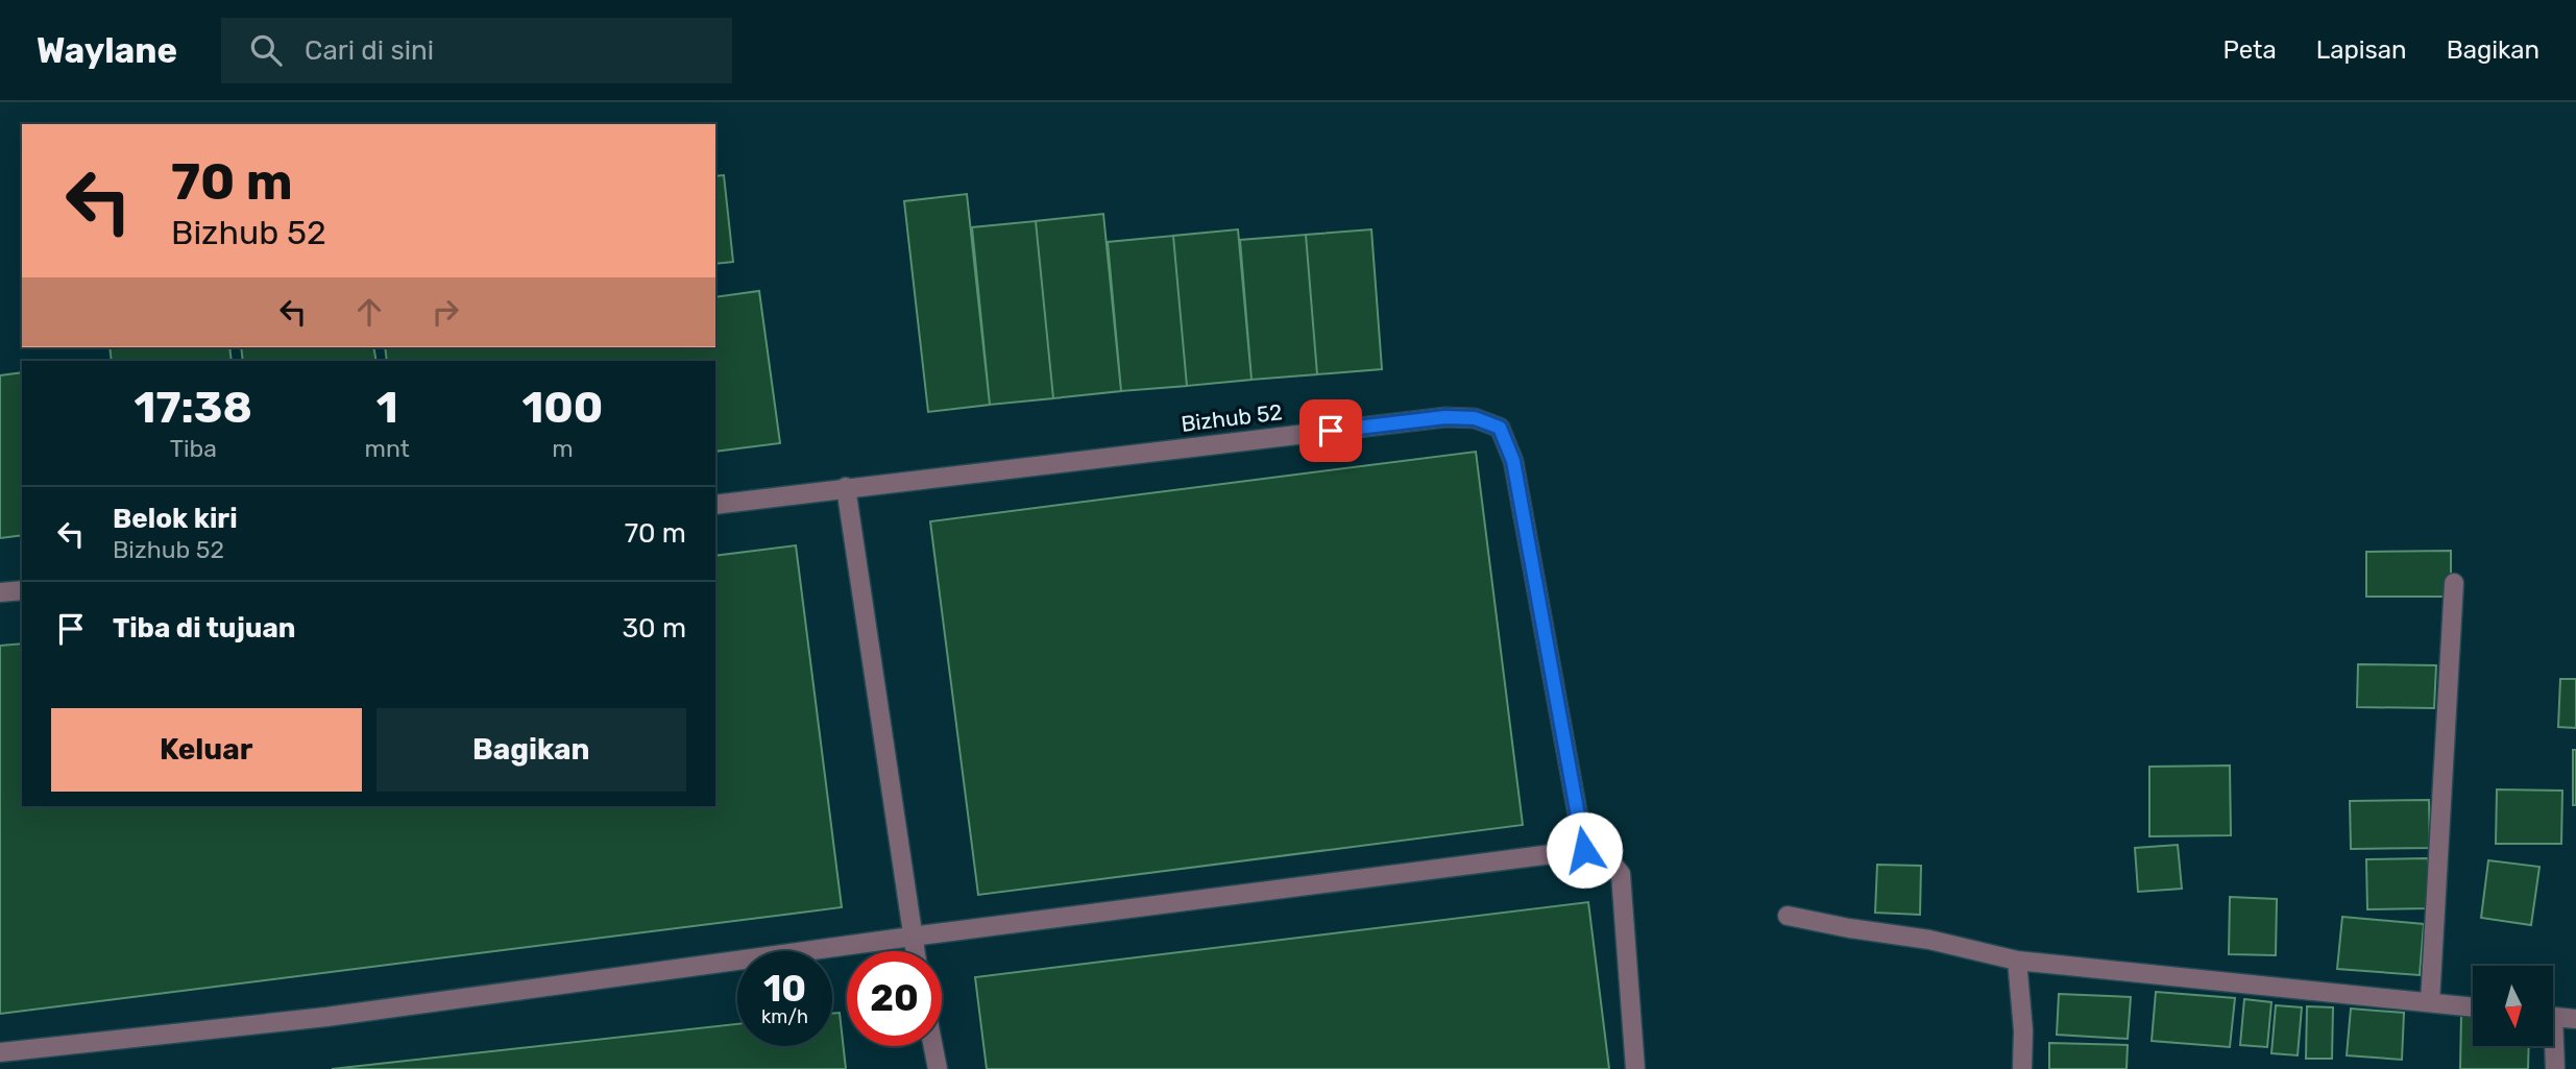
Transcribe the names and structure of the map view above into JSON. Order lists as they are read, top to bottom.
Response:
{
  "streets": {
    "street": ["Bizhub 52"]
  },
  "north": "bottom",
  "page": {
    "header": "Waylane",
    "search": "Cari di sini",
    "nav": ["Peta", "Lapisan", "Bagikan"],
    "turn": ["70 m", "Bizhub 52"],
    "eta": [
      "17:38",
      "Tiba",
      "1",
      "mnt",
      "100",
      "m"
    ],
    "list": [
      {
        "name": "Belok kiri",
        "note": "Bizhub 52",
        "value": "70 m"
      },
      {
        "name": "Tiba di tujuan",
        "value": "30 m"
      }
    ],
    "buttons": ["Keluar", "Bagikan"],
    "speed": "10 km/h",
    "limit": "20"
  }
}
